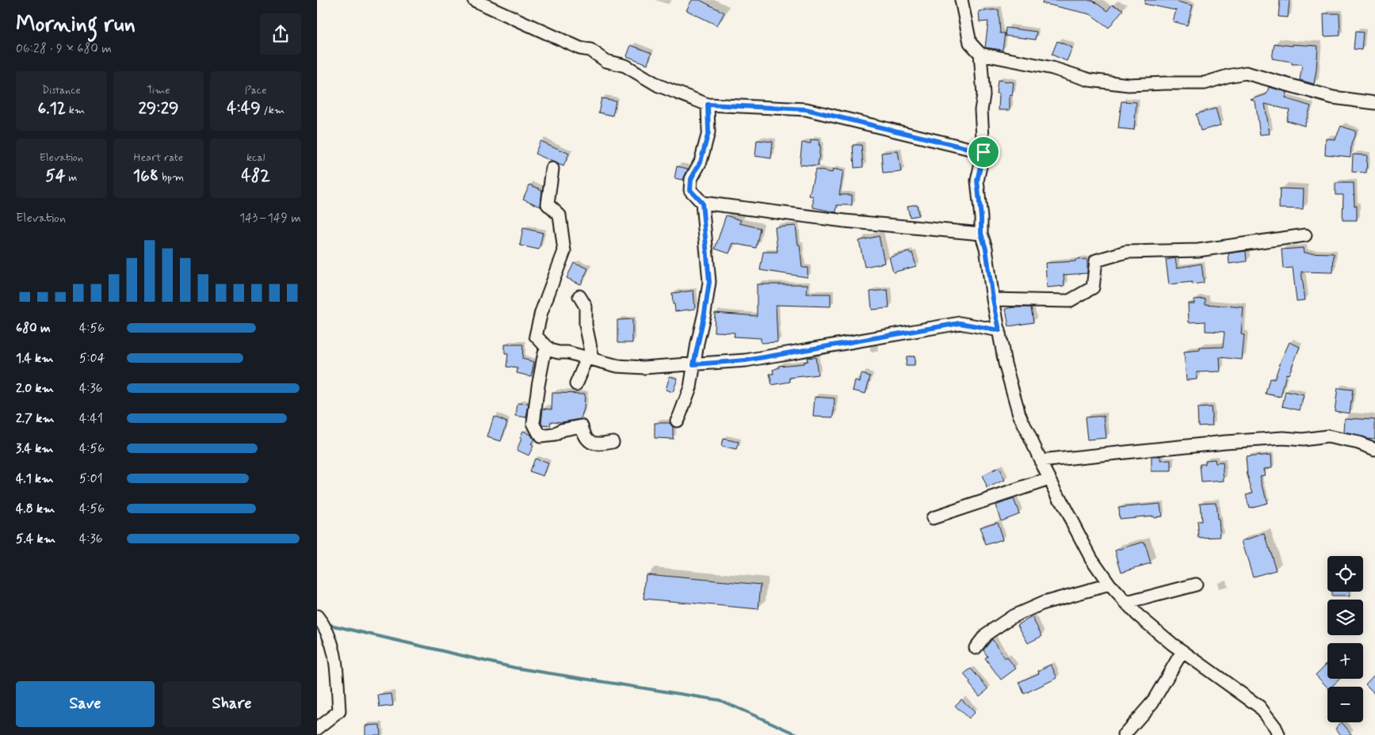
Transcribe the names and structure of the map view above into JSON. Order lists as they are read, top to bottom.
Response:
{
  "page": {
    "heading": ["Morning run", "06:28 · 9 × 680 m"],
    "stats": [
      ["Distance", "6.12 km"],
      ["Time", "29:29"],
      ["Pace", "4:49 /km"],
      ["Elevation", "54 m"],
      ["Heart rate", "168 bpm"],
      ["kcal", "482"]
    ],
    "chart": ["Elevation", "143–149 m"],
    "list": [
      {
        "name": "680 m",
        "note": "4:56"
      },
      {
        "name": "1.4 km",
        "note": "5:04"
      },
      {
        "name": "2.0 km",
        "note": "4:36"
      },
      {
        "name": "2.7 km",
        "note": "4:41"
      },
      {
        "name": "3.4 km",
        "note": "4:56"
      },
      {
        "name": "4.1 km",
        "note": "5:01"
      },
      {
        "name": "4.8 km",
        "note": "4:56"
      },
      {
        "name": "5.4 km",
        "note": "4:36"
      }
    ],
    "map_buttons": ["+", "−"],
    "buttons": ["Save", "Share"]
  }
}
